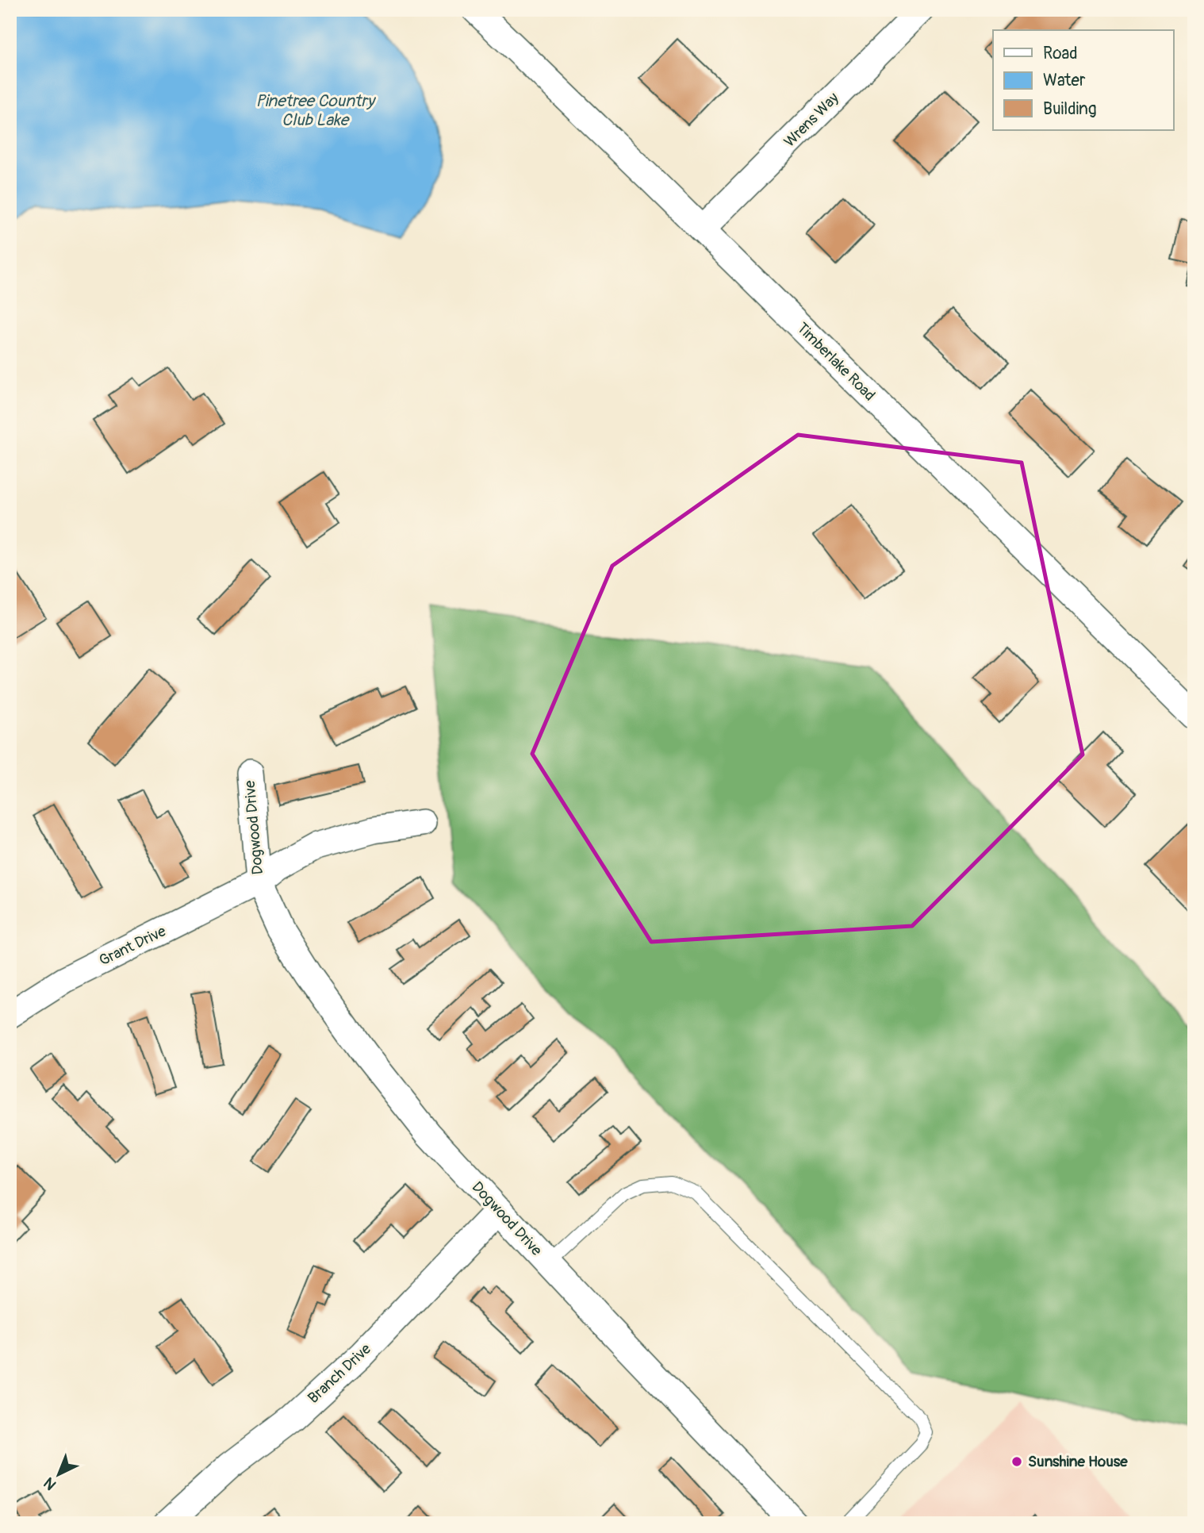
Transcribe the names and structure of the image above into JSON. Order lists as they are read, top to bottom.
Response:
{
  "streets": {
    "street": [
      "Wrens Way",
      "Timberlake Road",
      "Dogwood Drive",
      "Grant Drive",
      "Branch Drive"
    ]
  },
  "crossings": [
    ["Wrens Way", "Timberlake Road"],
    ["Dogwood Drive", "Grant Drive"],
    ["Dogwood Drive", "Branch Drive"]
  ],
  "water": ["Pinetree Country Club Lake"],
  "places": ["Sunshine House"],
  "legend": ["Road", "Water", "Building"],
  "north": "bottom left"
}
